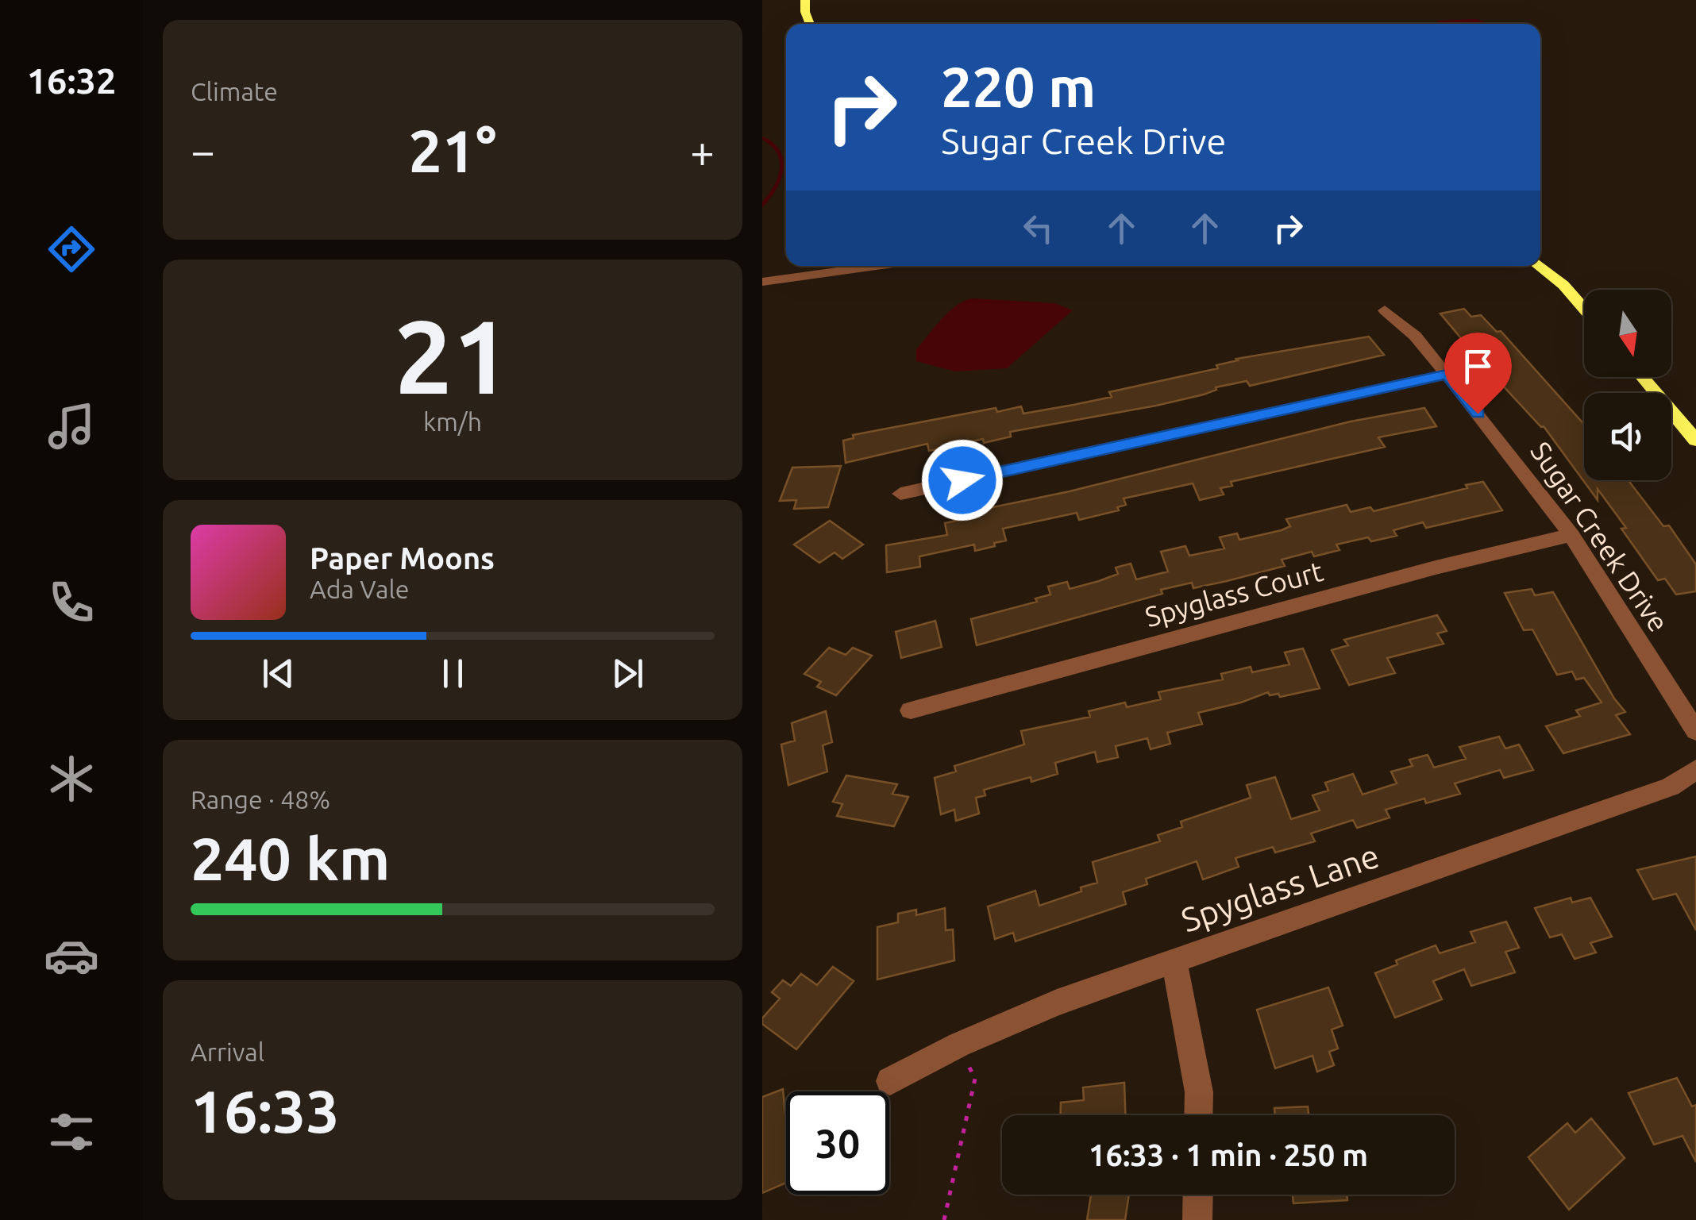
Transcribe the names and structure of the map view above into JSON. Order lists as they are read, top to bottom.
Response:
{
  "streets": {
    "street": ["Sugar Creek Drive", "Spyglass Court", "Spyglass Lane"]
  },
  "crossings": [
    ["Sugar Creek Drive", "Spyglass Court"]
  ],
  "north": "bottom",
  "page": {
    "tabs": "16:32",
    "tile": [
      "Climate",
      ["21", "km/h"],
      ["Range · 48%", "240 km"],
      ["Arrival", "16:33"]
    ],
    "turn": ["220 m", "Sugar Creek Drive"],
    "heat": ["−", "21°", "+"],
    "song": ["Paper Moons", "Ada Vale"],
    "limit": "30",
    "trip": "16:33 · 1 min · 250 m"
  }
}
